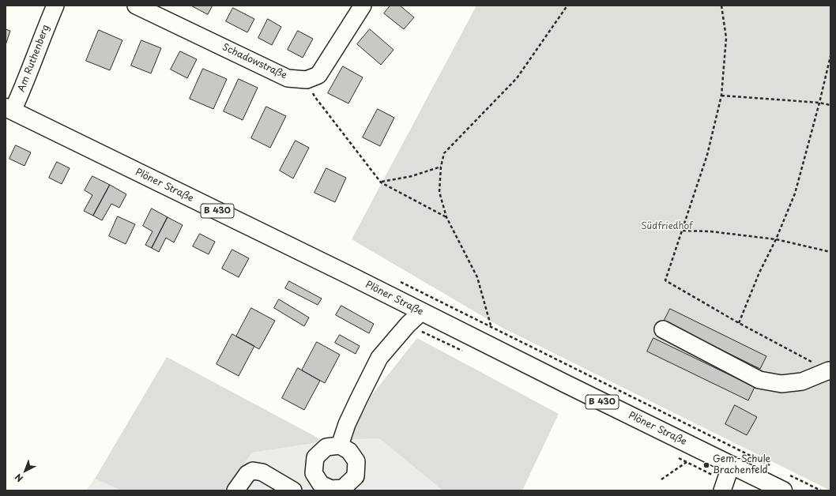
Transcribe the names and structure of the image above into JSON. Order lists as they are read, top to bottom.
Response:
{
  "streets": {
    "main road": ["Plöner Straße", "B 430"],
    "street": ["Am Ruthenberg", "Schadowstraße"]
  },
  "crossings": [
    ["Am Ruthenberg", "Plöner Straße"]
  ],
  "parks": ["Südfriedhof"],
  "places": ["Gem.-Schule Brachenfeld"],
  "north": "bottom left"
}
